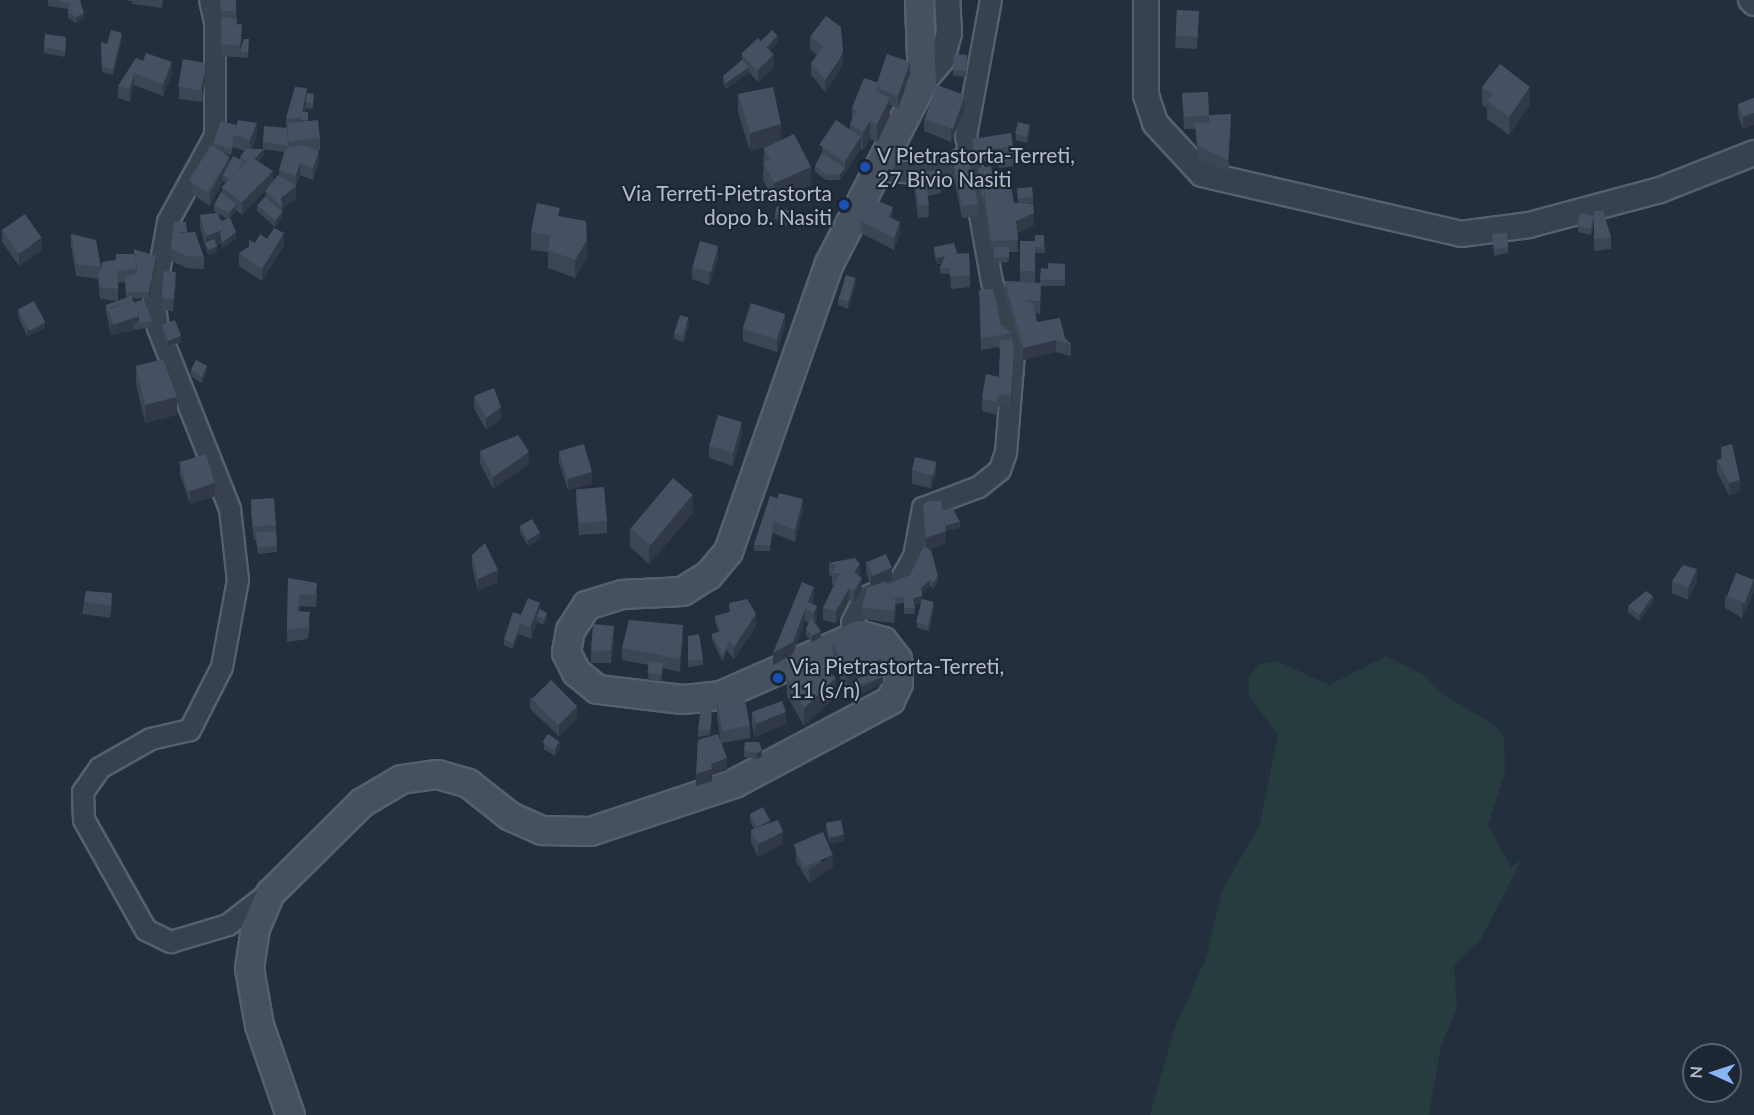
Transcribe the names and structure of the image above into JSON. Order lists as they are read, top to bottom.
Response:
{
  "places": ["V Pietrastorta-Terreti, 27 Bivio Nasiti", "Via Terreti-Pietrastorta dopo b. Nasiti", "Via Pietrastorta-Terreti, 11 (s/n)"],
  "north": "left"
}
